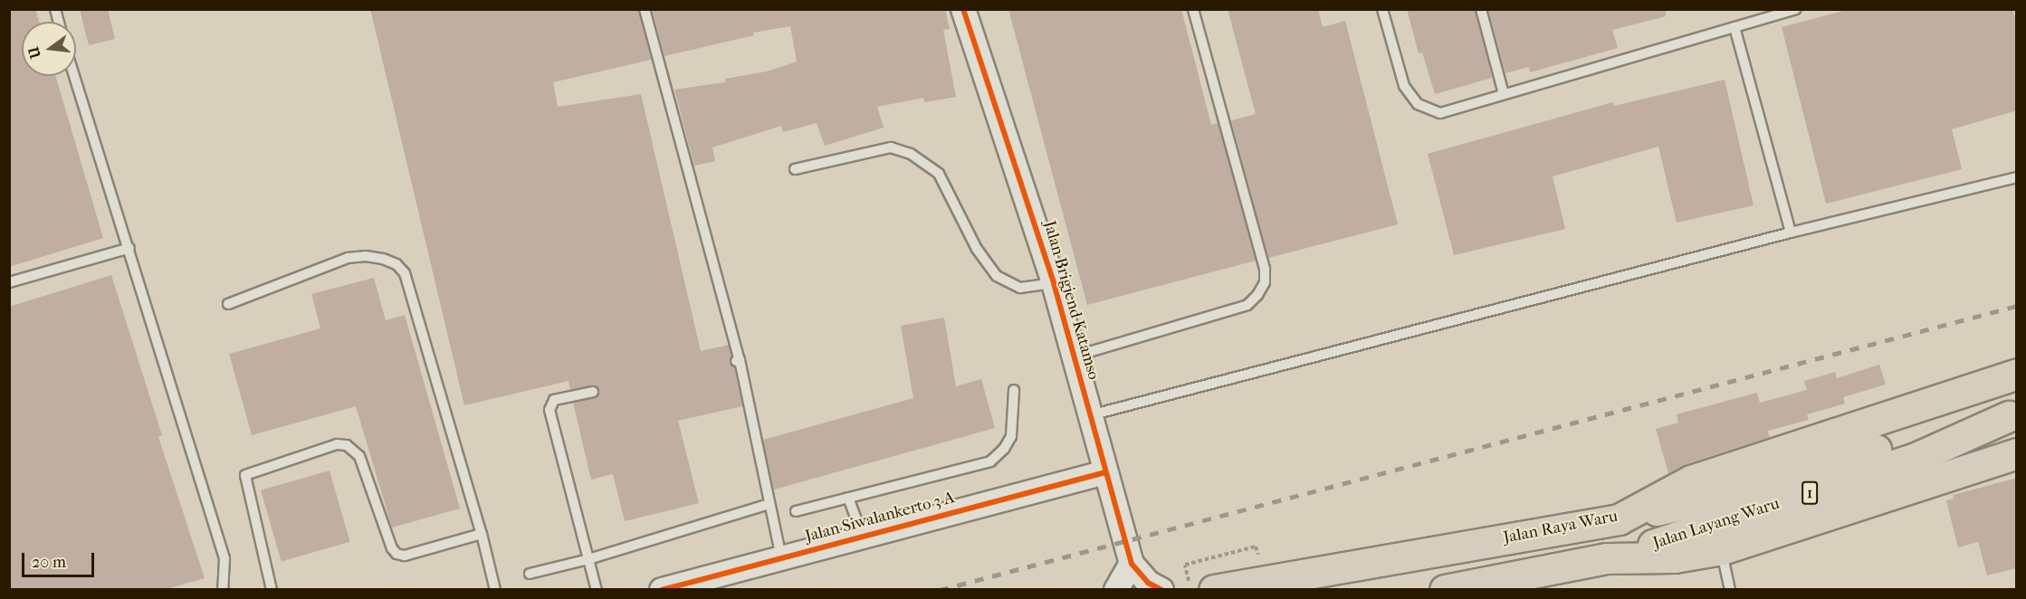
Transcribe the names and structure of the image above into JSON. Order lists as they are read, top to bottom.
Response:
{
  "streets": {
    "highway": ["1", "Jalan Layang Waru", "Jalan Raya Waru"],
    "street": ["Jalan Brigjend Katamso", "Jalan Siwalankerto 3 A"]
  },
  "crossings": [
    ["Jalan Brigjend Katamso", "Jalan Siwalankerto 3 A"],
    ["1", "Jalan Layang Waru"],
    ["Jalan Layang Waru", "Jalan Raya Waru"]
  ],
  "scale_bar": "20 m",
  "north": "left"
}
